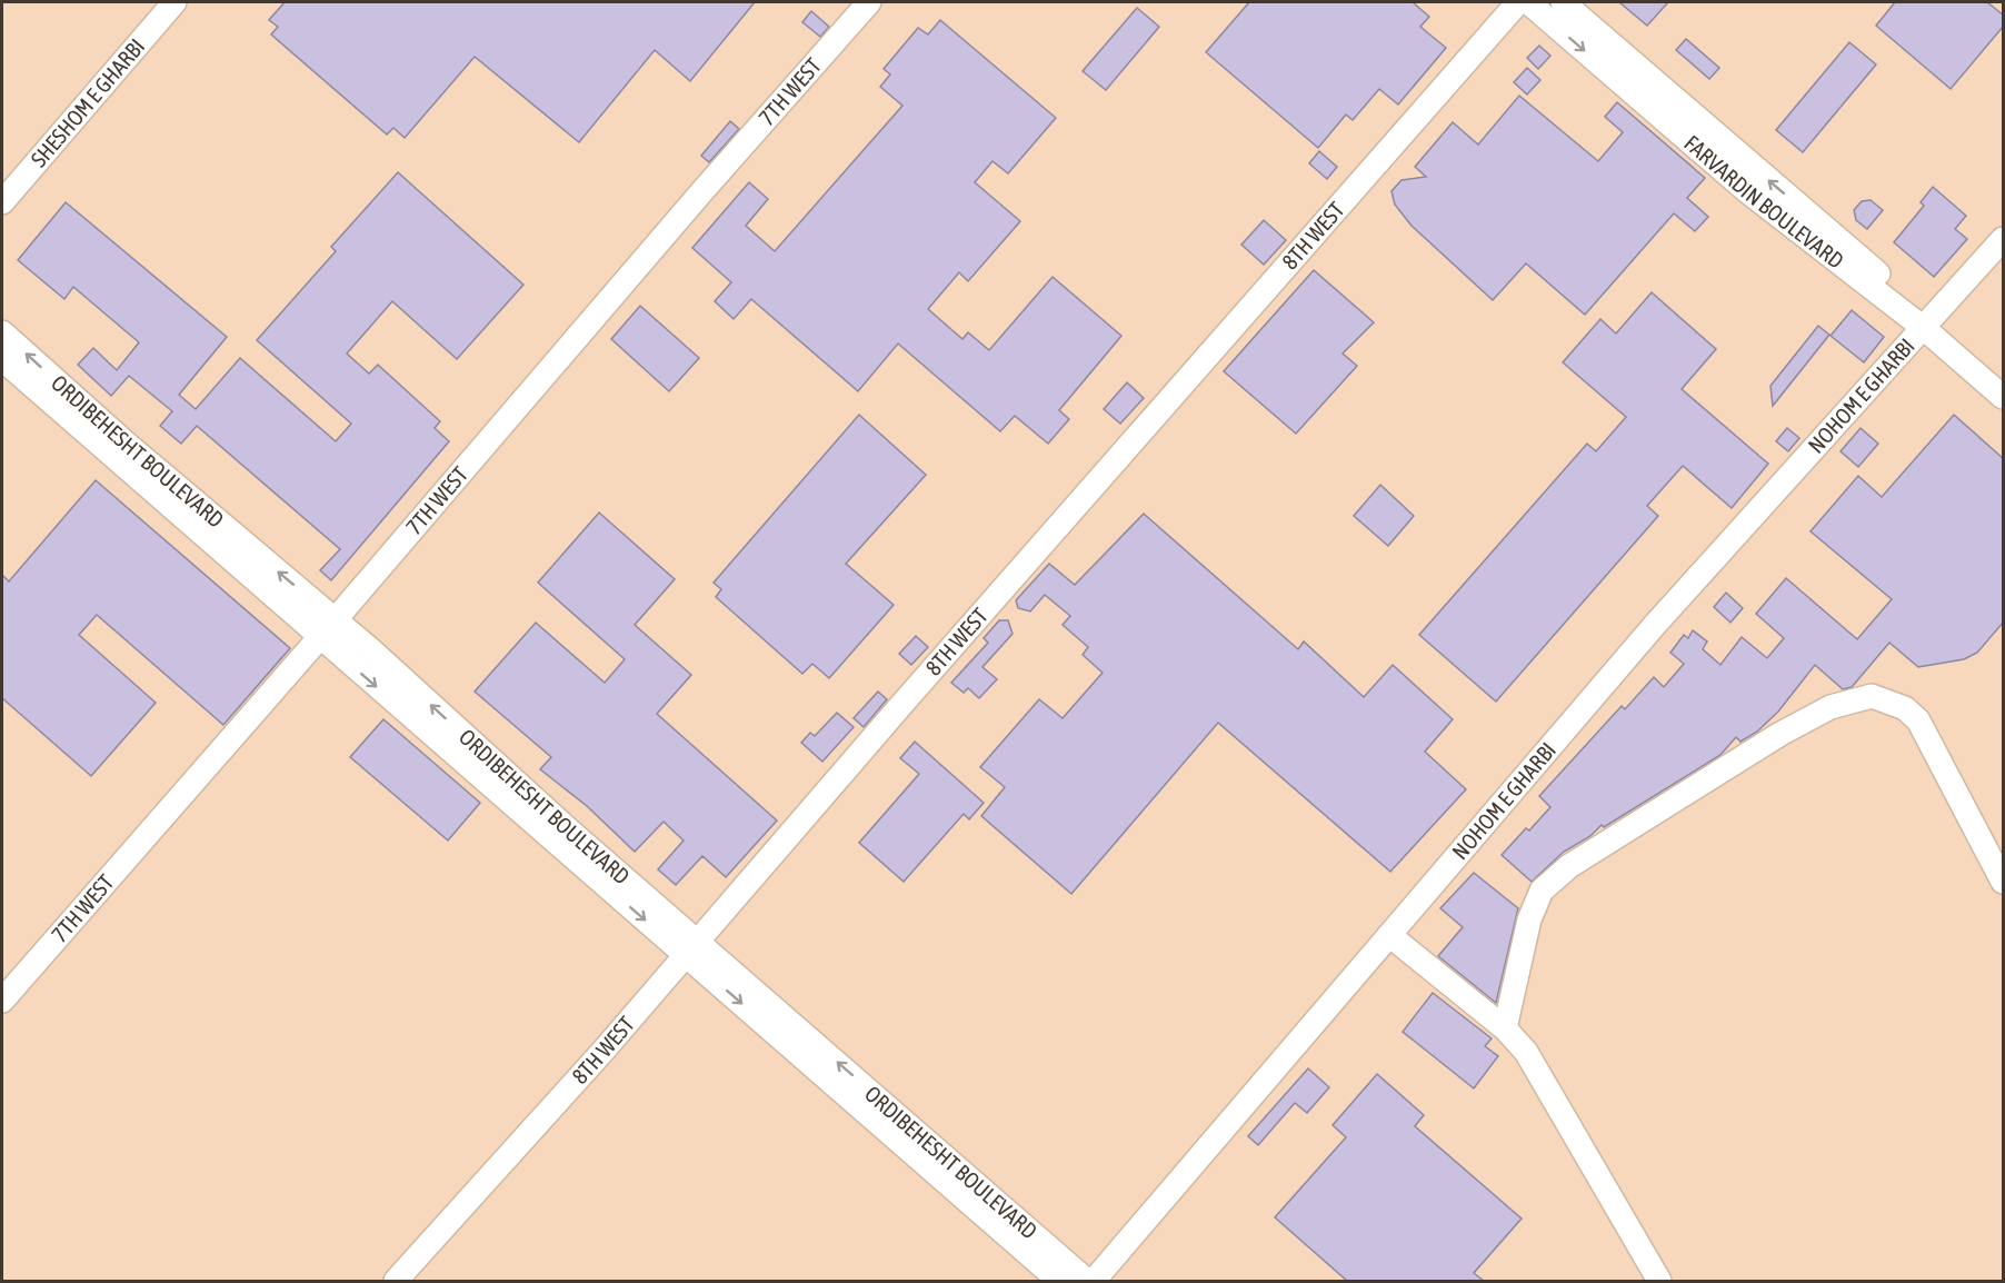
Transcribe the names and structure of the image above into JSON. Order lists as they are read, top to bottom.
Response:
{
  "streets": {
    "street": [
      "7TH WEST",
      "SHESHOM E GHARBI",
      "FARVARDIN BOULEVARD",
      "8TH WEST",
      "NOHOM E GHARBI",
      "ORDIBEHESHT BOULEVARD"
    ]
  },
  "crossings": [
    ["7TH WEST", "ORDIBEHESHT BOULEVARD"],
    ["FARVARDIN BOULEVARD", "NOHOM E GHARBI"],
    ["8TH WEST", "ORDIBEHESHT BOULEVARD"]
  ]
}
